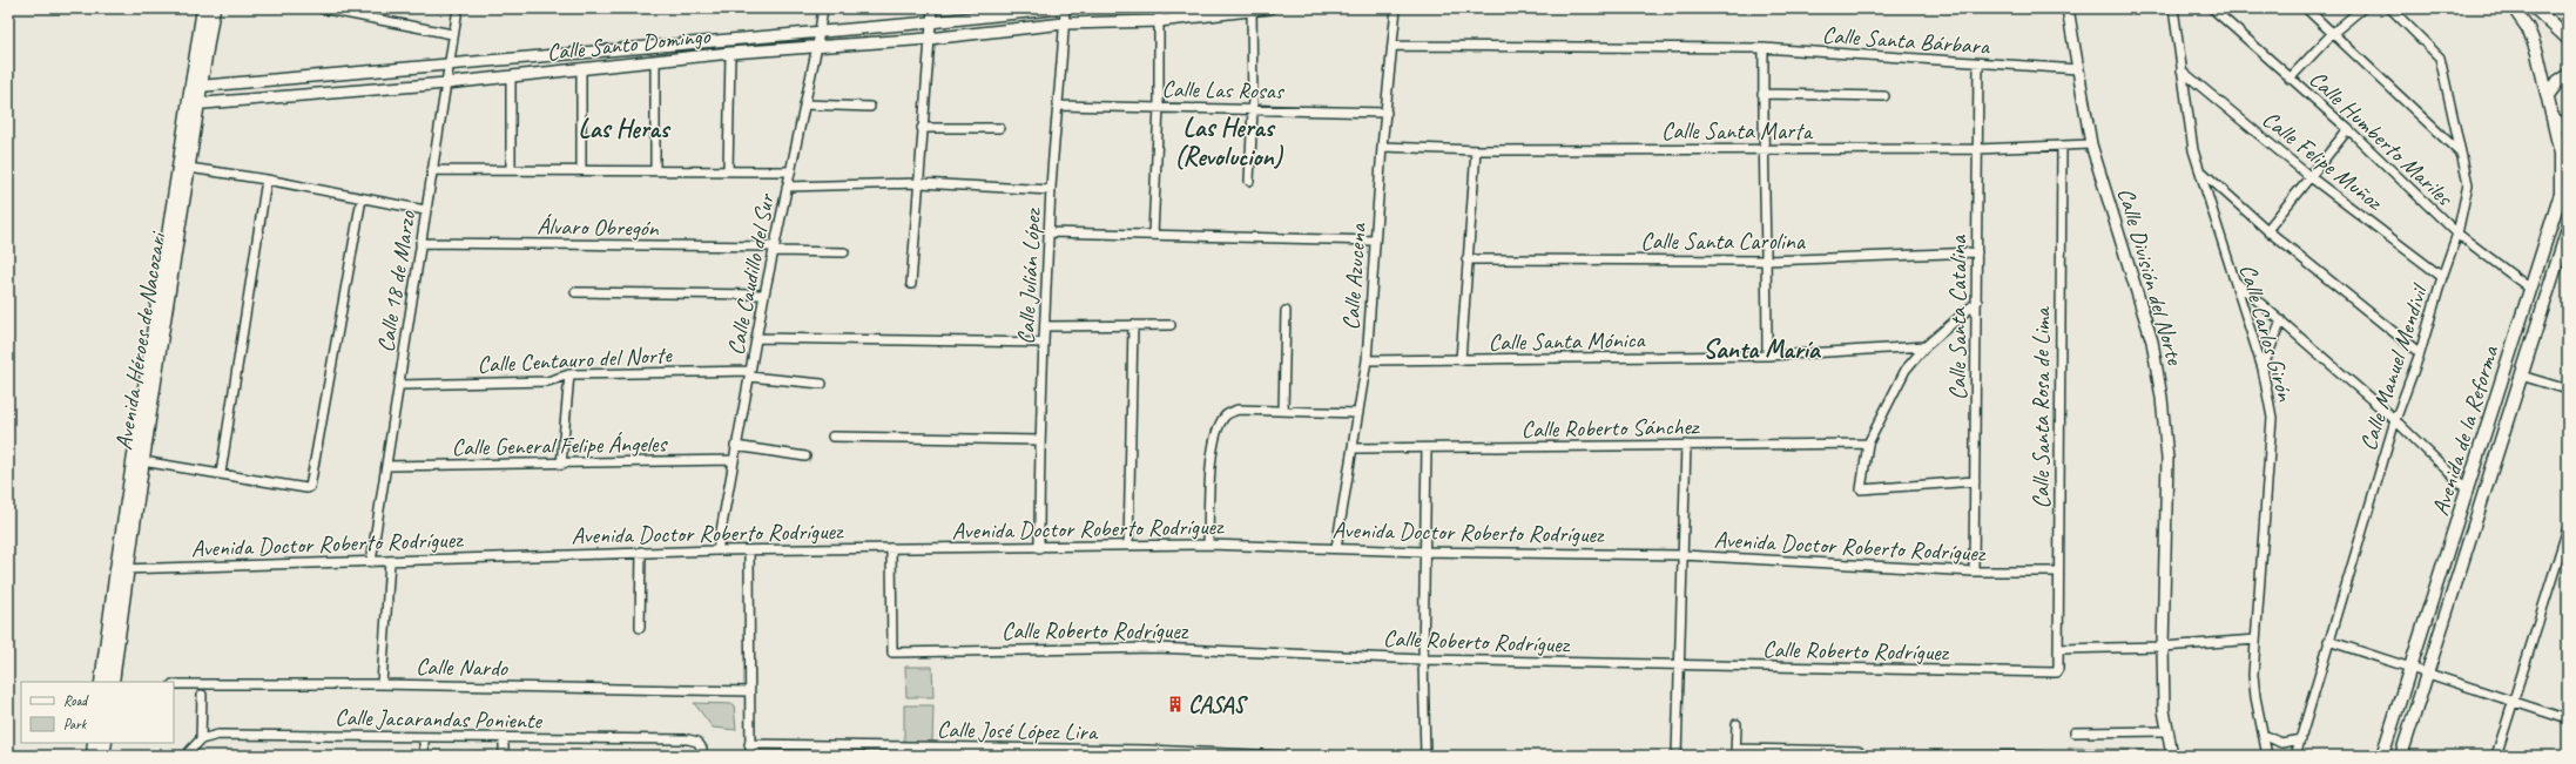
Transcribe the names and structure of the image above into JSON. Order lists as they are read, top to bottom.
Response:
{
  "streets": {
    "main road": ["Avenida Héroes de Nacozari", "Avenida de la Reforma"],
    "street": [
      "Calle Santa Bárbara",
      "Calle Santo Domingo",
      "Calle Las Rosas",
      "Calle Santa Marta",
      "Calle Humberto Mariles",
      "Calle Felipe Muñoz",
      "Álvaro Obregón",
      "Calle Santa Carolina",
      "Calle Caudillo del Sur",
      "Calle División del Norte",
      "Calle Julián López",
      "Calle Azucena",
      "Calle 18 de Marzo",
      "Calle Santa Catalina",
      "Calle Carlos Girón",
      "Calle Santa Mónica",
      "Calle Centauro del Norte",
      "Calle Manuel Mendivil",
      "Calle Santa Rosa de Lima",
      "Calle Roberto Sánchez",
      "Calle General Felipe Ángeles",
      "Avenida Doctor Roberto Rodríguez",
      "Calle Roberto Rodríguez",
      "Calle Nardo",
      "Calle Jacarandas Poniente",
      "Calle José López Lira"
    ]
  },
  "crossings": [
    ["Calle Santa Bárbara", "Calle División del Norte"],
    ["Calle Santa Bárbara", "Calle Azucena"],
    ["Calle Santa Bárbara", "Calle Santa Catalina"],
    ["Calle Santo Domingo", "Calle Caudillo del Sur"],
    ["Calle Santo Domingo", "Calle Julián López"],
    ["Calle Santo Domingo", "Calle 18 de Marzo"],
    ["Calle Santo Domingo", "Avenida Héroes de Nacozari"],
    ["Calle Las Rosas", "Calle Julián López"],
    ["Calle Las Rosas", "Calle Azucena"],
    ["Calle Santa Marta", "Calle División del Norte"],
    ["Calle Santa Marta", "Calle Azucena"],
    ["Calle Santa Marta", "Calle Santa Catalina"],
    ["Calle Santa Marta", "Calle Santa Rosa de Lima"],
    ["Calle Humberto Mariles", "Calle Manuel Mendivil"],
    ["Calle Humberto Mariles", "Avenida de la Reforma"],
    ["Calle Felipe Muñoz", "Calle Carlos Girón"],
    ["Calle Felipe Muñoz", "Calle Manuel Mendivil"],
    ["Álvaro Obregón", "Calle Caudillo del Sur"],
    ["Álvaro Obregón", "Calle 18 de Marzo"],
    ["Calle Santa Carolina", "Calle Santa Catalina"],
    ["Calle Caudillo del Sur", "Calle Centauro del Norte"],
    ["Calle Caudillo del Sur", "Calle General Felipe Ángeles"],
    ["Calle Caudillo del Sur", "Avenida Doctor Roberto Rodríguez"],
    ["Calle Julián López", "Avenida Doctor Roberto Rodríguez"],
    ["Calle Azucena", "Calle Santa Mónica"],
    ["Calle Azucena", "Calle Roberto Sánchez"],
    ["Calle Azucena", "Avenida Doctor Roberto Rodríguez"],
    ["Calle 18 de Marzo", "Calle Centauro del Norte"],
    ["Calle 18 de Marzo", "Calle General Felipe Ángeles"],
    ["Calle 18 de Marzo", "Avenida Doctor Roberto Rodríguez"],
    ["Calle Santa Catalina", "Avenida Doctor Roberto Rodríguez"],
    ["Avenida Héroes de Nacozari", "Avenida Doctor Roberto Rodríguez"],
    ["Calle Santa Rosa de Lima", "Avenida Doctor Roberto Rodríguez"],
    ["Calle Santa Rosa de Lima", "Calle Roberto Rodríguez"],
    ["Avenida Doctor Roberto Rodríguez", "Calle Roberto Rodríguez"]
  ],
  "districts": ["Las Heras (Revolucion)", "Las Heras", "Santa María"],
  "places": {
    "building": ["CASAS"]
  },
  "legend": ["Road", "Park"]
}
